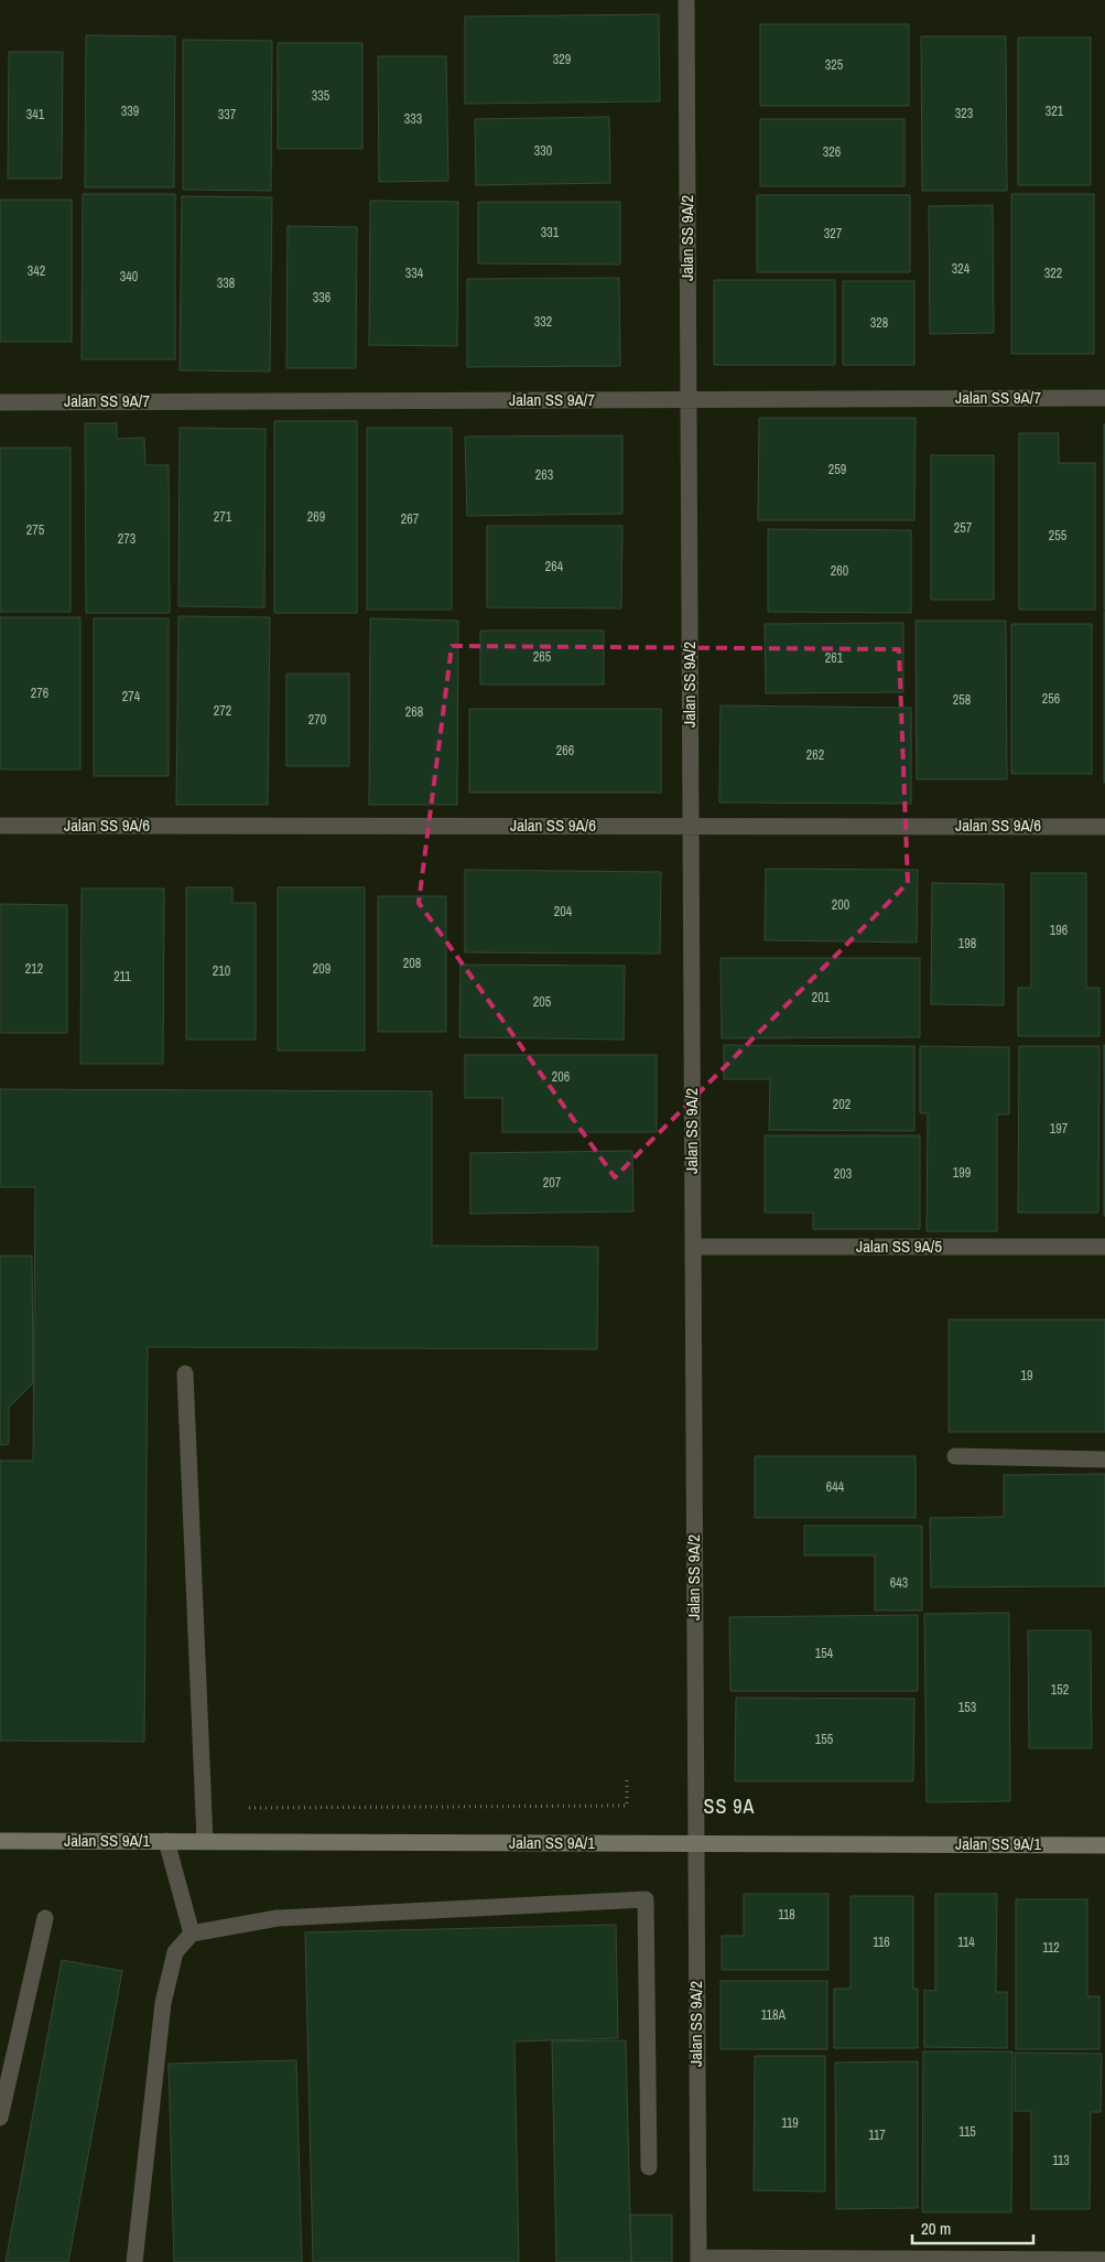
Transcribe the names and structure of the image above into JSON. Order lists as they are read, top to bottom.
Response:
{
  "streets": {
    "street": [
      "Jalan SS 9A/2",
      "Jalan SS 9A/7",
      "Jalan SS 9A/6",
      "Jalan SS 9A/5",
      "Jalan SS 9A/1"
    ]
  },
  "crossings": [
    ["Jalan SS 9A/2", "Jalan SS 9A/7"],
    ["Jalan SS 9A/2", "Jalan SS 9A/6"],
    ["Jalan SS 9A/2", "Jalan SS 9A/5"],
    ["Jalan SS 9A/2", "Jalan SS 9A/1"]
  ],
  "districts": ["SS 9A"],
  "house_numbers": [
    "329",
    "325",
    "335",
    "339",
    "321",
    "323",
    "341",
    "337",
    "333",
    "330",
    "326",
    "331",
    "327",
    "324",
    "342",
    "334",
    "322",
    "340",
    "338",
    "336",
    "332",
    "328",
    "259",
    "263",
    "271",
    "269",
    "267",
    "257",
    "275",
    "255",
    "273",
    "264",
    "260",
    "265",
    "261",
    "276",
    "274",
    "256",
    "258",
    "272",
    "268",
    "270",
    "266",
    "262",
    "200",
    "204",
    "196",
    "198",
    "208",
    "212",
    "209",
    "210",
    "211",
    "201",
    "205",
    "206",
    "202",
    "197",
    "199",
    "203",
    "207",
    "19",
    "644",
    "643",
    "154",
    "152",
    "153",
    "155",
    "118",
    "116",
    "114",
    "112",
    "118A",
    "119",
    "115",
    "117",
    "113"
  ],
  "scale_bar": "20 m"
}
